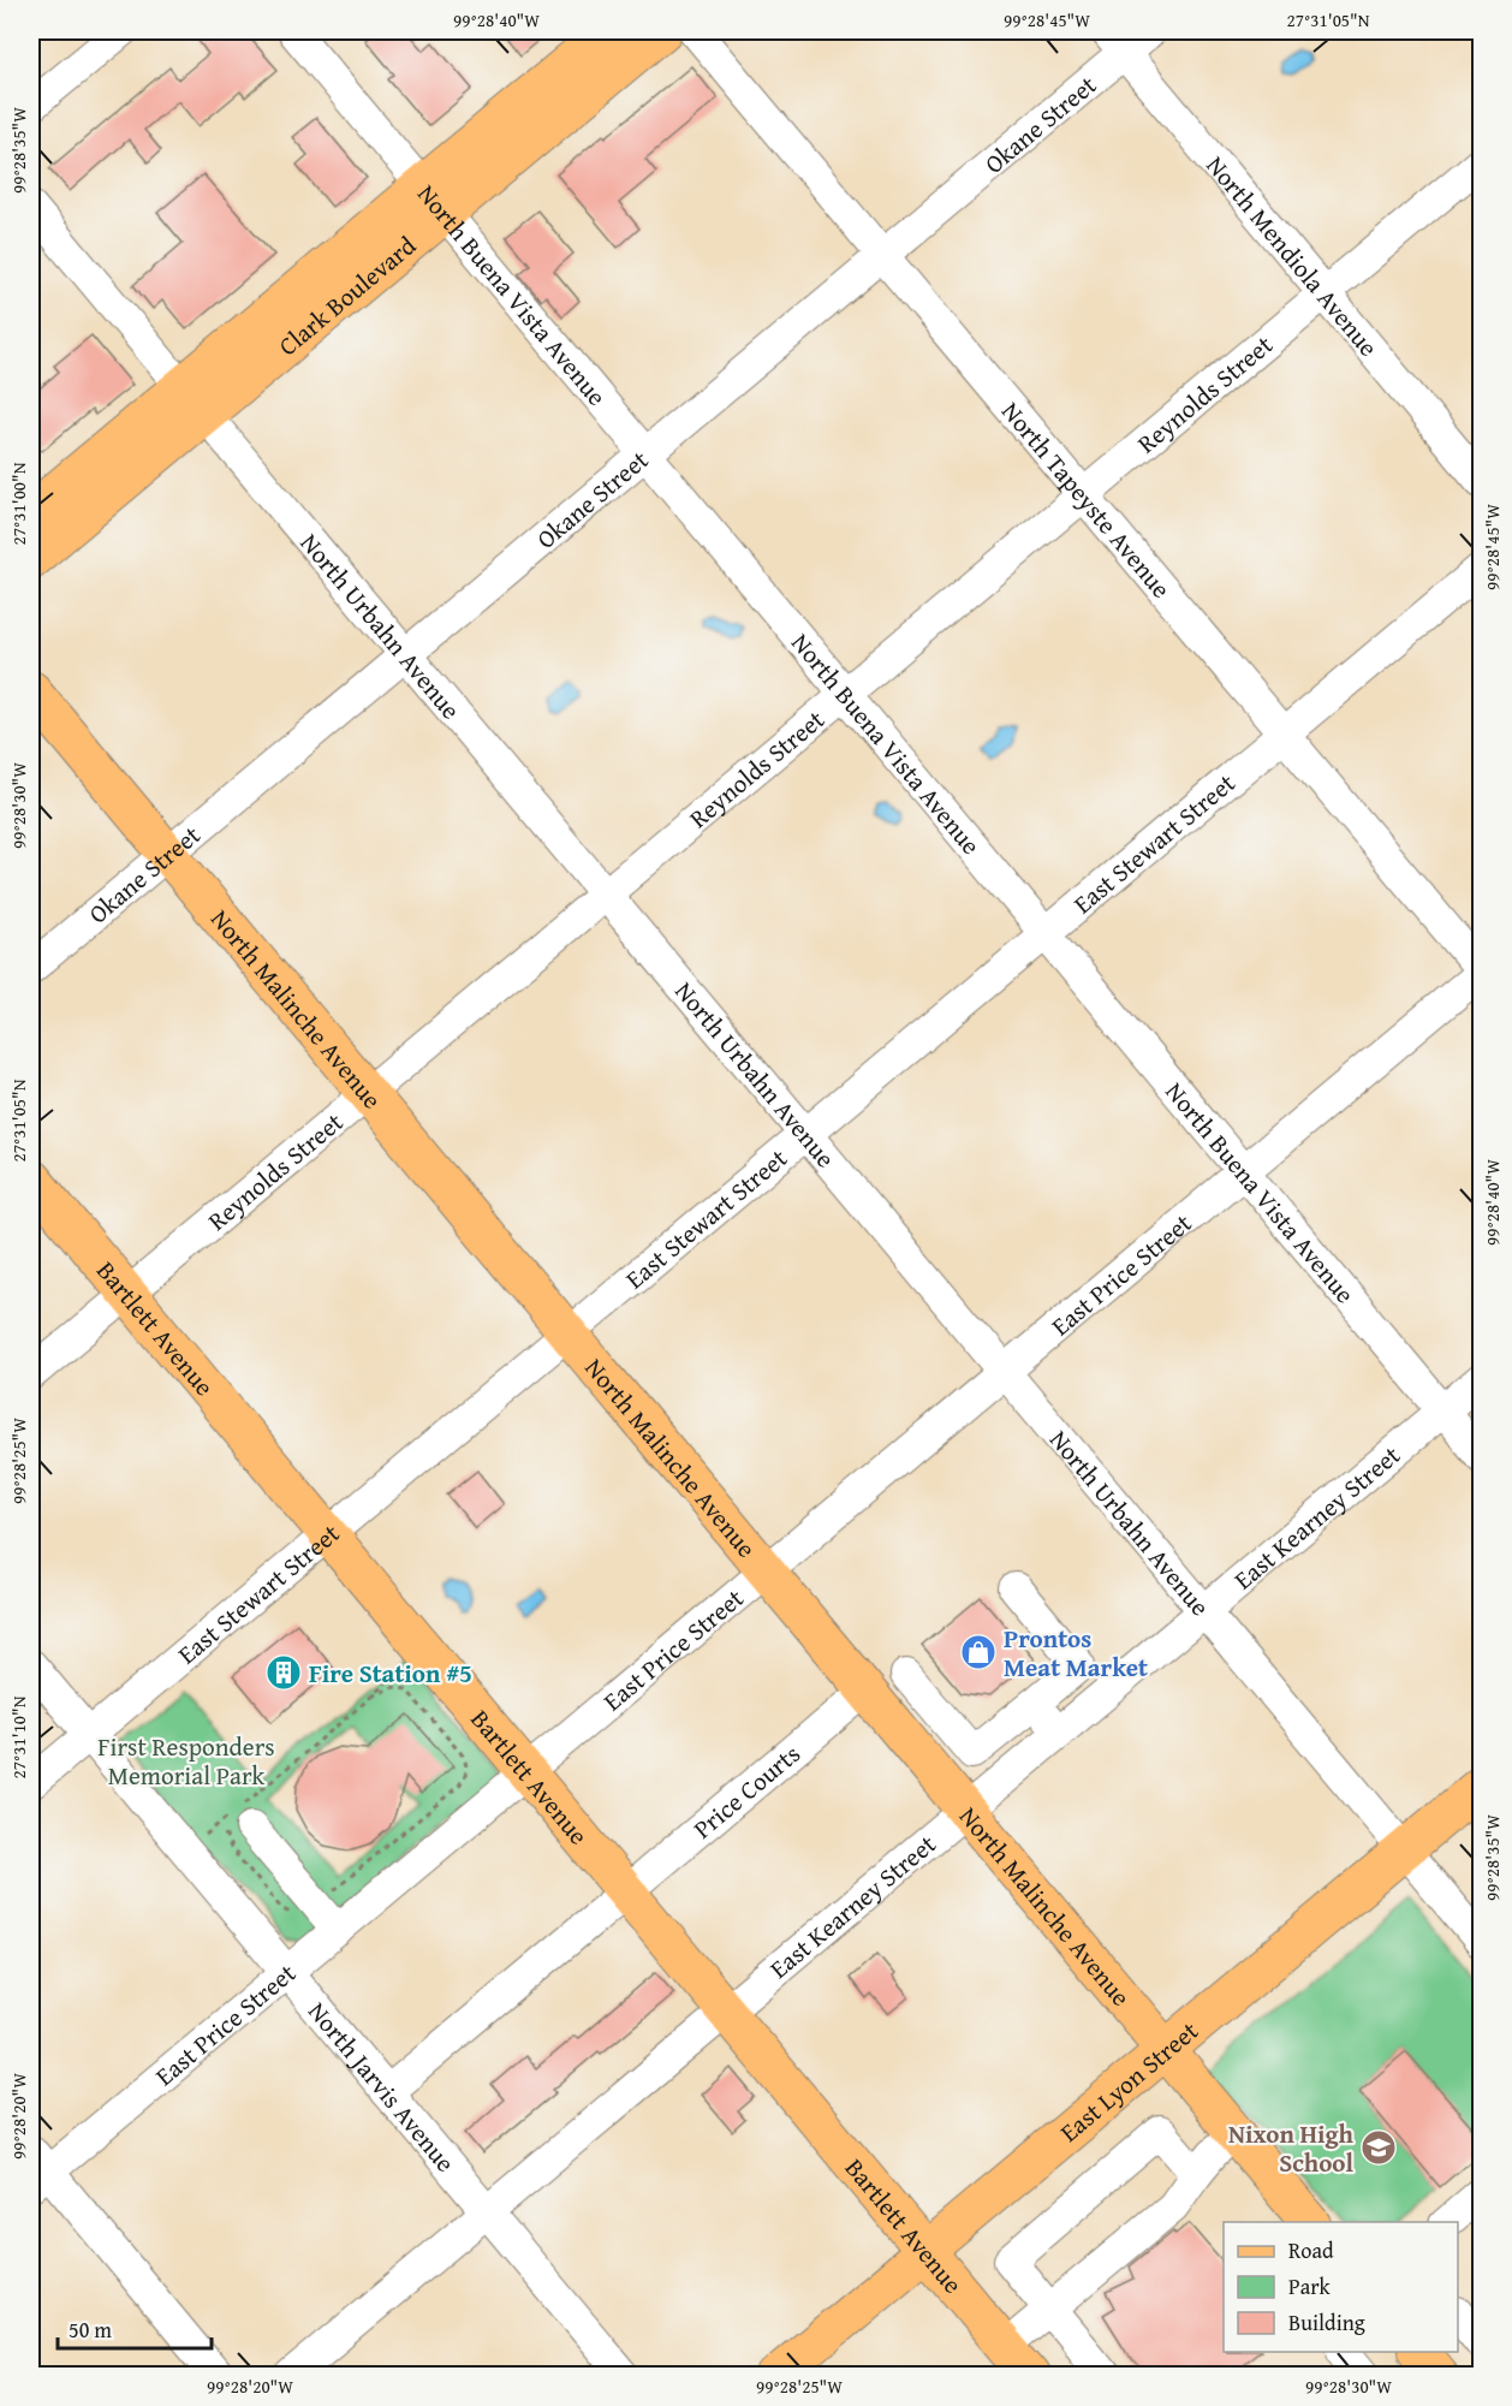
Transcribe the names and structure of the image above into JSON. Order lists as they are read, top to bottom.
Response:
{
  "streets": {
    "main road": [
      "Clark Boulevard",
      "North Malinche Avenue",
      "Bartlett Avenue",
      "East Lyon Street"
    ],
    "street": [
      "Okane Street",
      "North Mendiola Avenue",
      "North Buena Vista Avenue",
      "Reynolds Street",
      "North Tapeyste Avenue",
      "North Urbahn Avenue",
      "East Stewart Street",
      "East Price Street",
      "East Kearney Street",
      "Price Courts",
      "North Jarvis Avenue"
    ]
  },
  "crossings": [
    ["Okane Street", "North Mendiola Avenue"],
    ["Okane Street", "North Buena Vista Avenue"],
    ["Okane Street", "North Tapeyste Avenue"],
    ["Okane Street", "North Urbahn Avenue"],
    ["Okane Street", "North Malinche Avenue"],
    ["North Mendiola Avenue", "Reynolds Street"],
    ["Clark Boulevard", "North Buena Vista Avenue"],
    ["Clark Boulevard", "North Urbahn Avenue"],
    ["North Buena Vista Avenue", "Reynolds Street"],
    ["North Buena Vista Avenue", "East Stewart Street"],
    ["North Buena Vista Avenue", "East Price Street"],
    ["North Buena Vista Avenue", "East Kearney Street"],
    ["Reynolds Street", "North Tapeyste Avenue"],
    ["Reynolds Street", "North Urbahn Avenue"],
    ["Reynolds Street", "North Malinche Avenue"],
    ["Reynolds Street", "Bartlett Avenue"],
    ["North Tapeyste Avenue", "East Stewart Street"],
    ["North Tapeyste Avenue", "East Price Street"],
    ["North Urbahn Avenue", "East Stewart Street"],
    ["North Urbahn Avenue", "East Price Street"],
    ["North Urbahn Avenue", "East Kearney Street"],
    ["North Urbahn Avenue", "East Lyon Street"],
    ["East Stewart Street", "North Malinche Avenue"],
    ["East Stewart Street", "Bartlett Avenue"],
    ["East Stewart Street", "North Jarvis Avenue"],
    ["North Malinche Avenue", "East Price Street"],
    ["North Malinche Avenue", "East Kearney Street"],
    ["North Malinche Avenue", "Price Courts"],
    ["North Malinche Avenue", "East Lyon Street"],
    ["East Price Street", "Bartlett Avenue"],
    ["East Price Street", "North Jarvis Avenue"],
    ["Bartlett Avenue", "East Kearney Street"],
    ["Bartlett Avenue", "Price Courts"],
    ["Bartlett Avenue", "East Lyon Street"],
    ["East Kearney Street", "North Jarvis Avenue"],
    ["Price Courts", "North Jarvis Avenue"]
  ],
  "parks": ["First Responders Memorial Park"],
  "places": {
    "shop": ["Prontos Meat Market"],
    "building": ["Fire Station #5"],
    "school or university": ["Nixon High School"]
  },
  "legend": ["Road", "Park", "Building"],
  "scale_bar": "50 m",
  "coordinates": [
    "99°28'40\"W",
    "99°28'45\"W",
    "27°31'05\"N",
    "99°28'35\"W",
    "27°31'00\"N",
    "99°28'30\"W",
    "99°28'25\"W",
    "27°31'10\"N",
    "99°28'20\"W"
  ]
}
